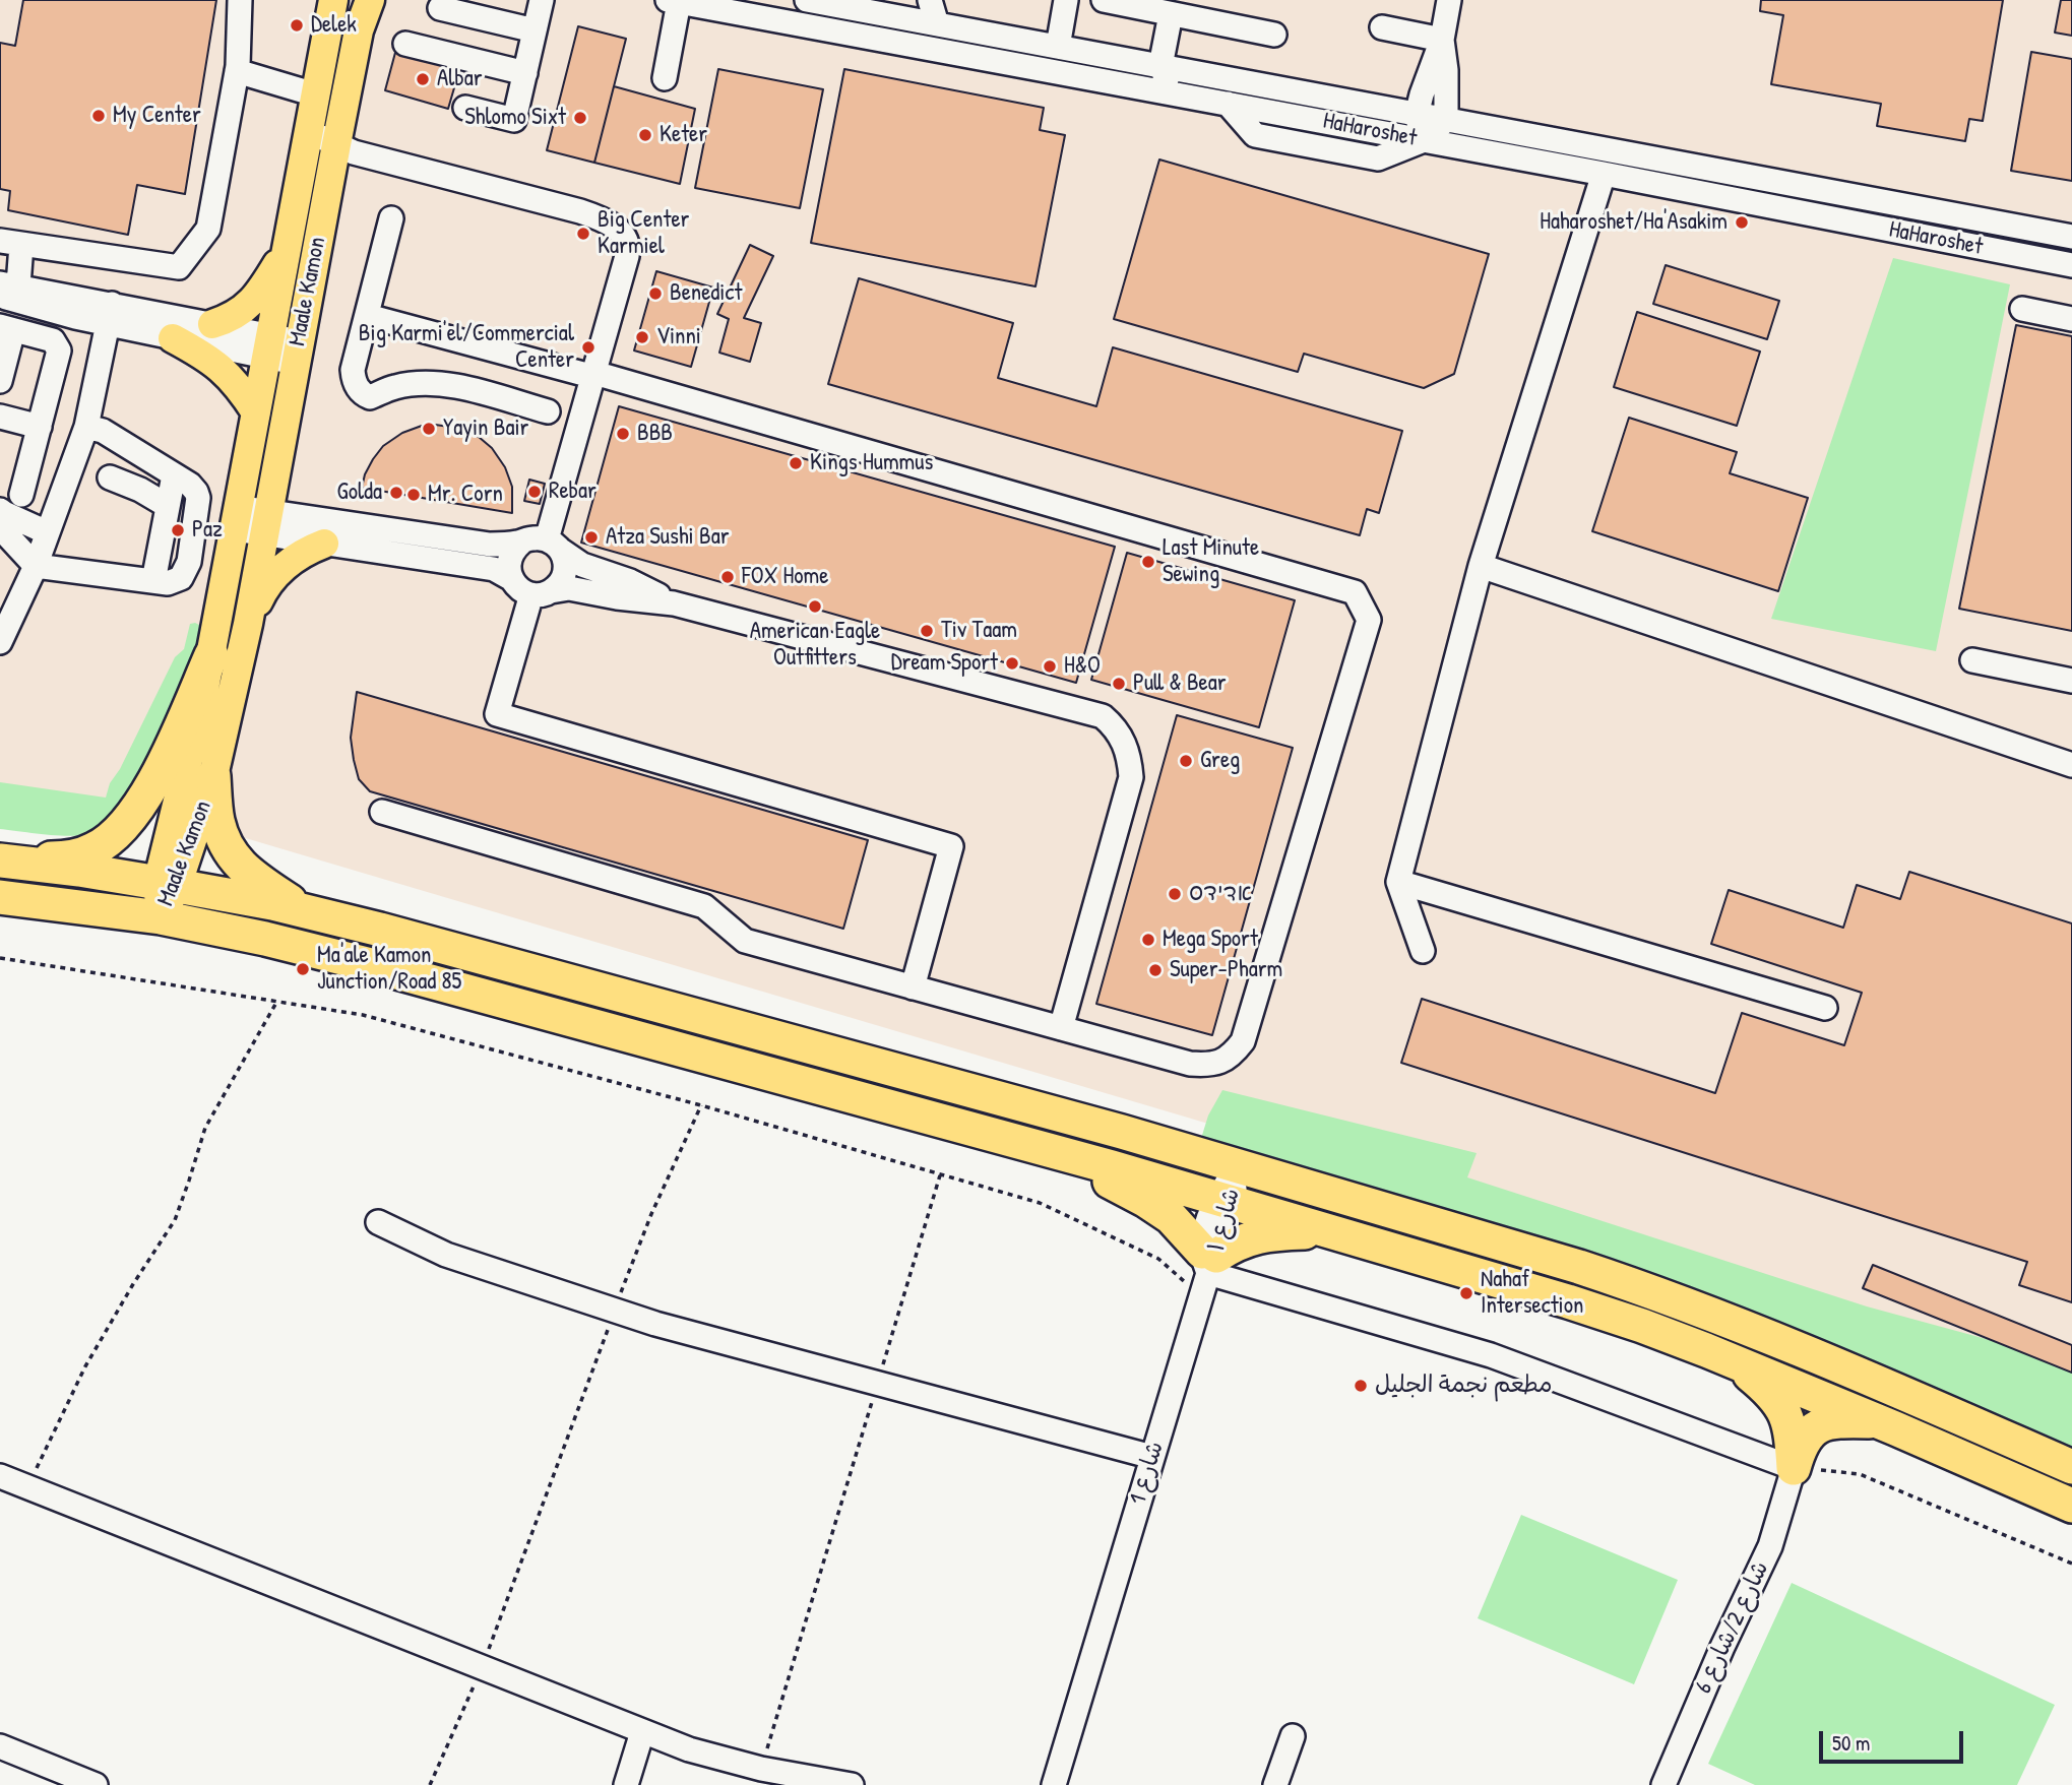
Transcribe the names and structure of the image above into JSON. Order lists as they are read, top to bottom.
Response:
{
  "streets": {
    "main road": ["Maale Kamon"],
    "street": ["HaHaroshet", "شارع 1", "شارع 2/شارع 6"]
  },
  "places": [
    "Delek",
    "Albar",
    "My Center",
    "Shlomo Sixt",
    "Keter",
    "Haharoshet/Ha'Asakim",
    "Big Center Karmiel",
    "Benedict",
    "Vinni",
    "Big Karmi'el/Commercial Center",
    "Yayin Bair",
    "BBB",
    "Kings Hummus",
    "Rebar",
    "Golda",
    "Mr. Corn",
    "Paz",
    "Atza Sushi Bar",
    "Last Minute Sewing",
    "FOX Home",
    "American Eagle Outfitters",
    "Tiv Taam",
    "Dream Sport",
    "H&O",
    "Pull & Bear",
    "Greg",
    "אדידס",
    "Mega Sport",
    "Ma'ale Kamon Junction/Road 85",
    "Super-Pharm",
    "Nahaf Intersection",
    "مطعم نجمة الجليل"
  ],
  "scale_bar": "50 m"
}
